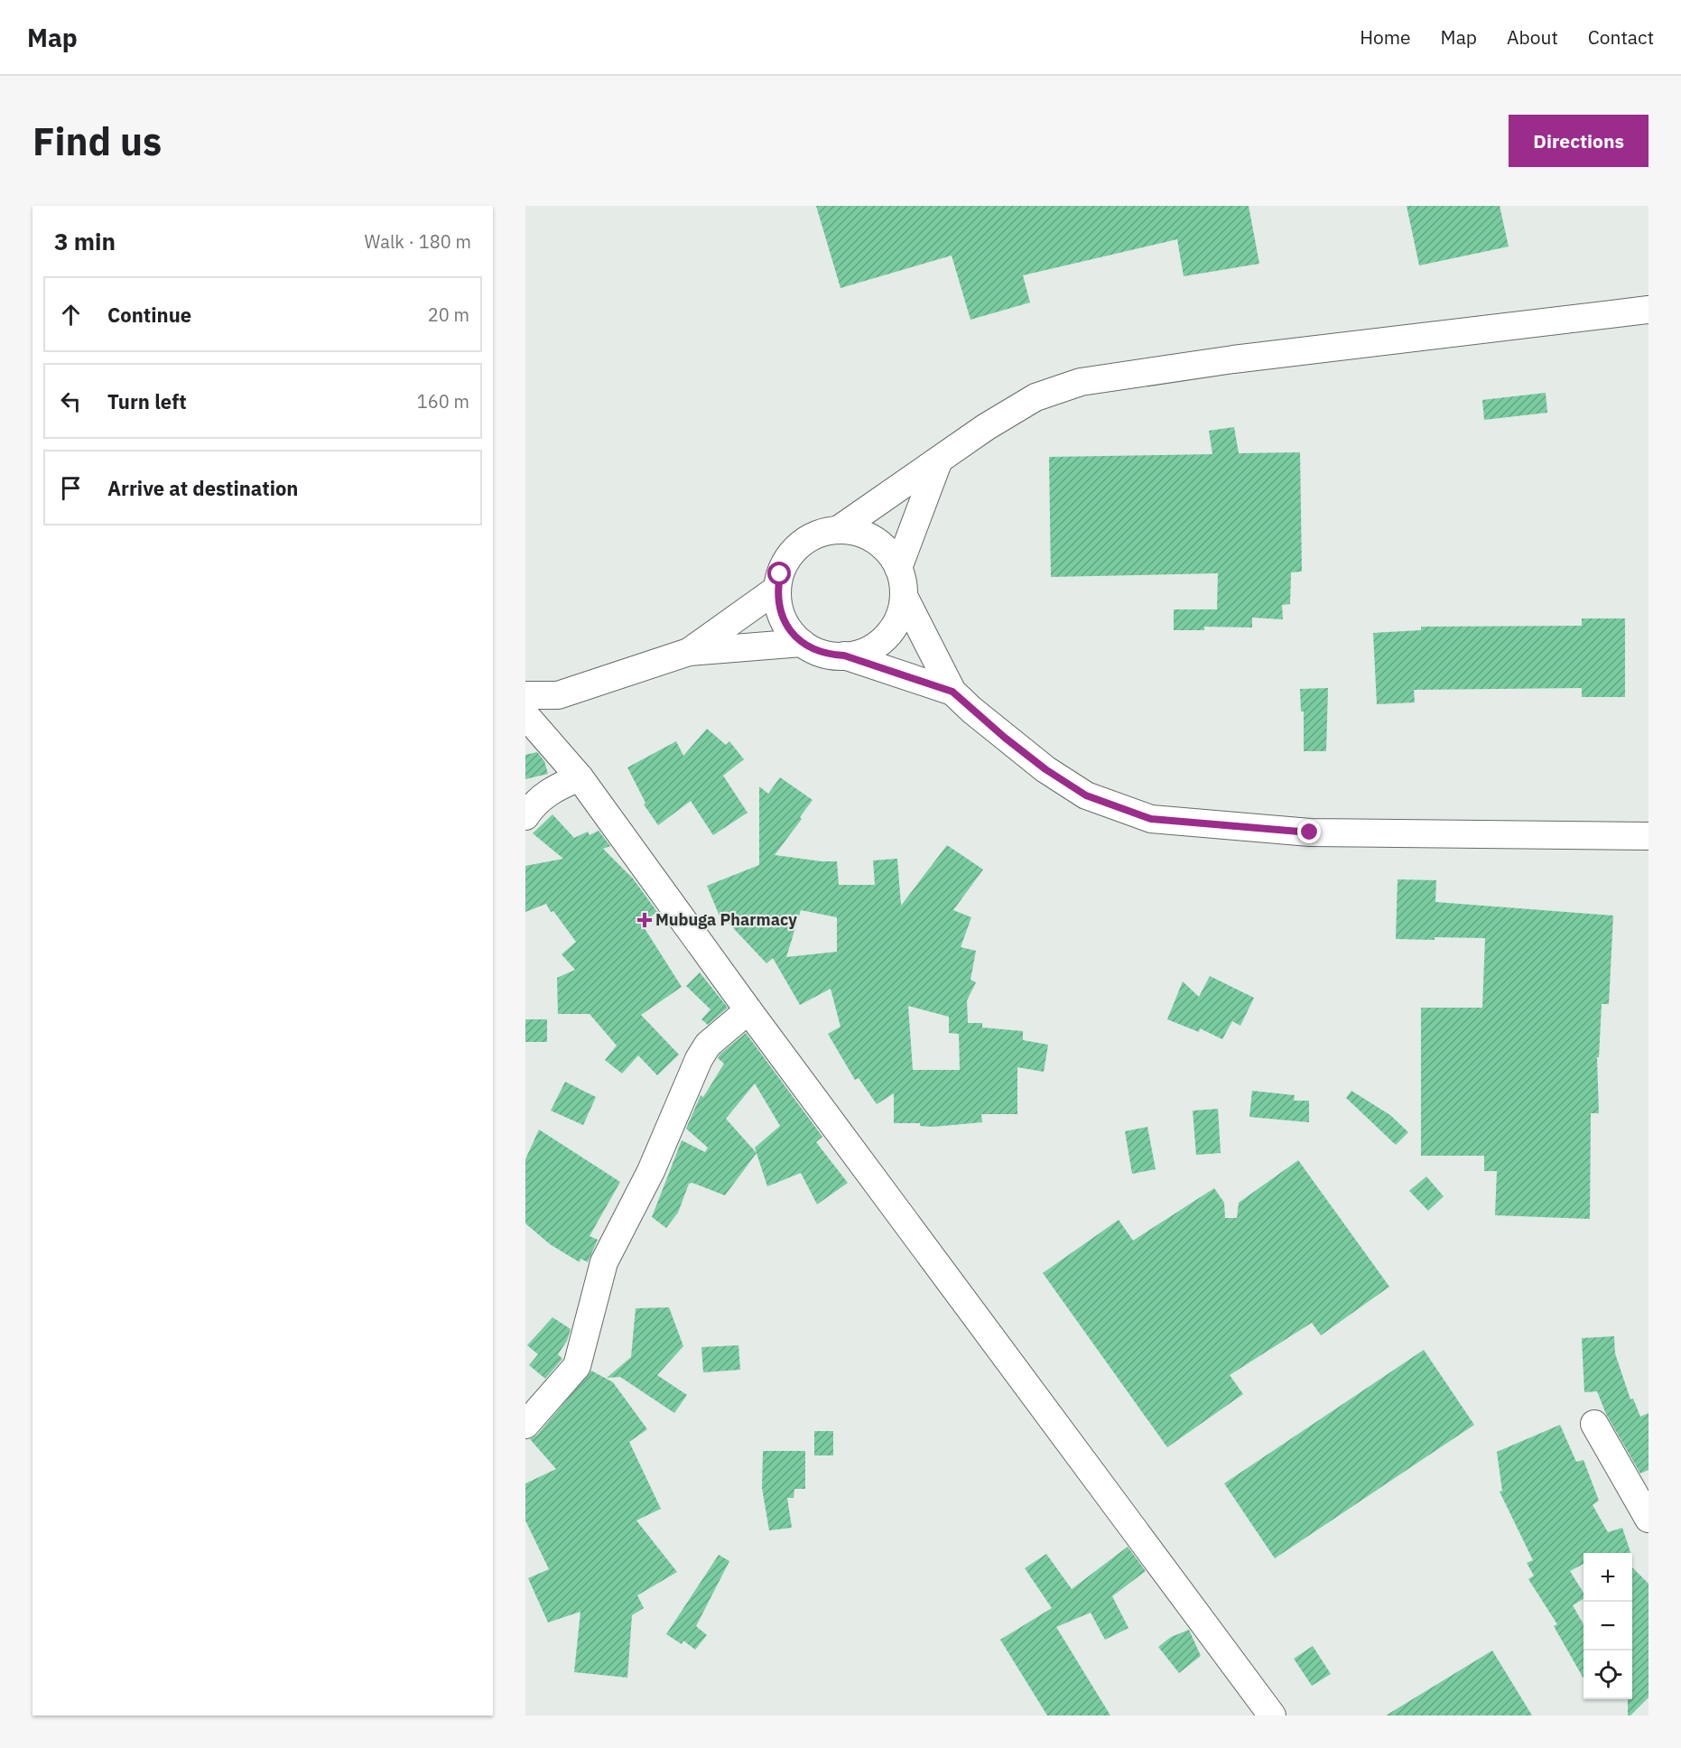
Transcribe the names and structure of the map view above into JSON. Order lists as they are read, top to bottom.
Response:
{
  "places": {
    "health": ["Mubuga Pharmacy"]
  },
  "page": {
    "header": "Map",
    "nav": [
      "Home",
      "Map",
      "About",
      "Contact"
    ],
    "buttons": "Directions",
    "title": "Find us",
    "heading": ["3 min", "Walk · 180 m"],
    "list": [
      ["Continue", "20 m"],
      ["Turn left", "160 m"],
      "Arrive at destination"
    ],
    "map_buttons": ["+", "−"]
  }
}
